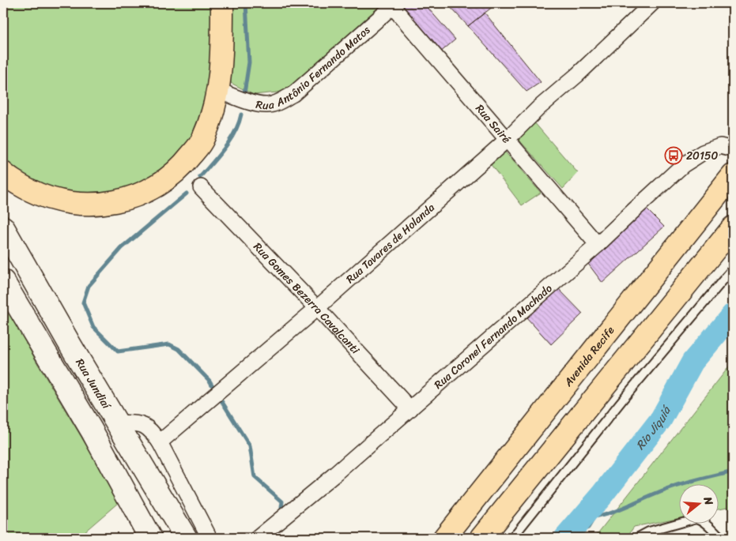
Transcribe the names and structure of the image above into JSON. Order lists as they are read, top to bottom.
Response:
{
  "streets": {
    "main road": ["Avenida Recife", "Rua Jundiaí"],
    "street": [
      "Rua Antônio Fernando Matos",
      "Rua Sairé",
      "Rua Tavares de Holanda",
      "Rua Gomes Bezerra Cavalcanti",
      "Rua Coronel Fernando Machado"
    ]
  },
  "crossings": [
    ["Rua Antônio Fernando Matos", "Rua Sairé"],
    ["Rua Sairé", "Rua Tavares de Holanda"],
    ["Rua Sairé", "Rua Coronel Fernando Machado"],
    ["Rua Tavares de Holanda", "Rua Gomes Bezerra Cavalcanti"],
    ["Rua Gomes Bezerra Cavalcanti", "Rua Coronel Fernando Machado"]
  ],
  "water": ["Rio Jiquiá"],
  "places": {
    "bus stop": ["20150"]
  },
  "north": "right"
}
